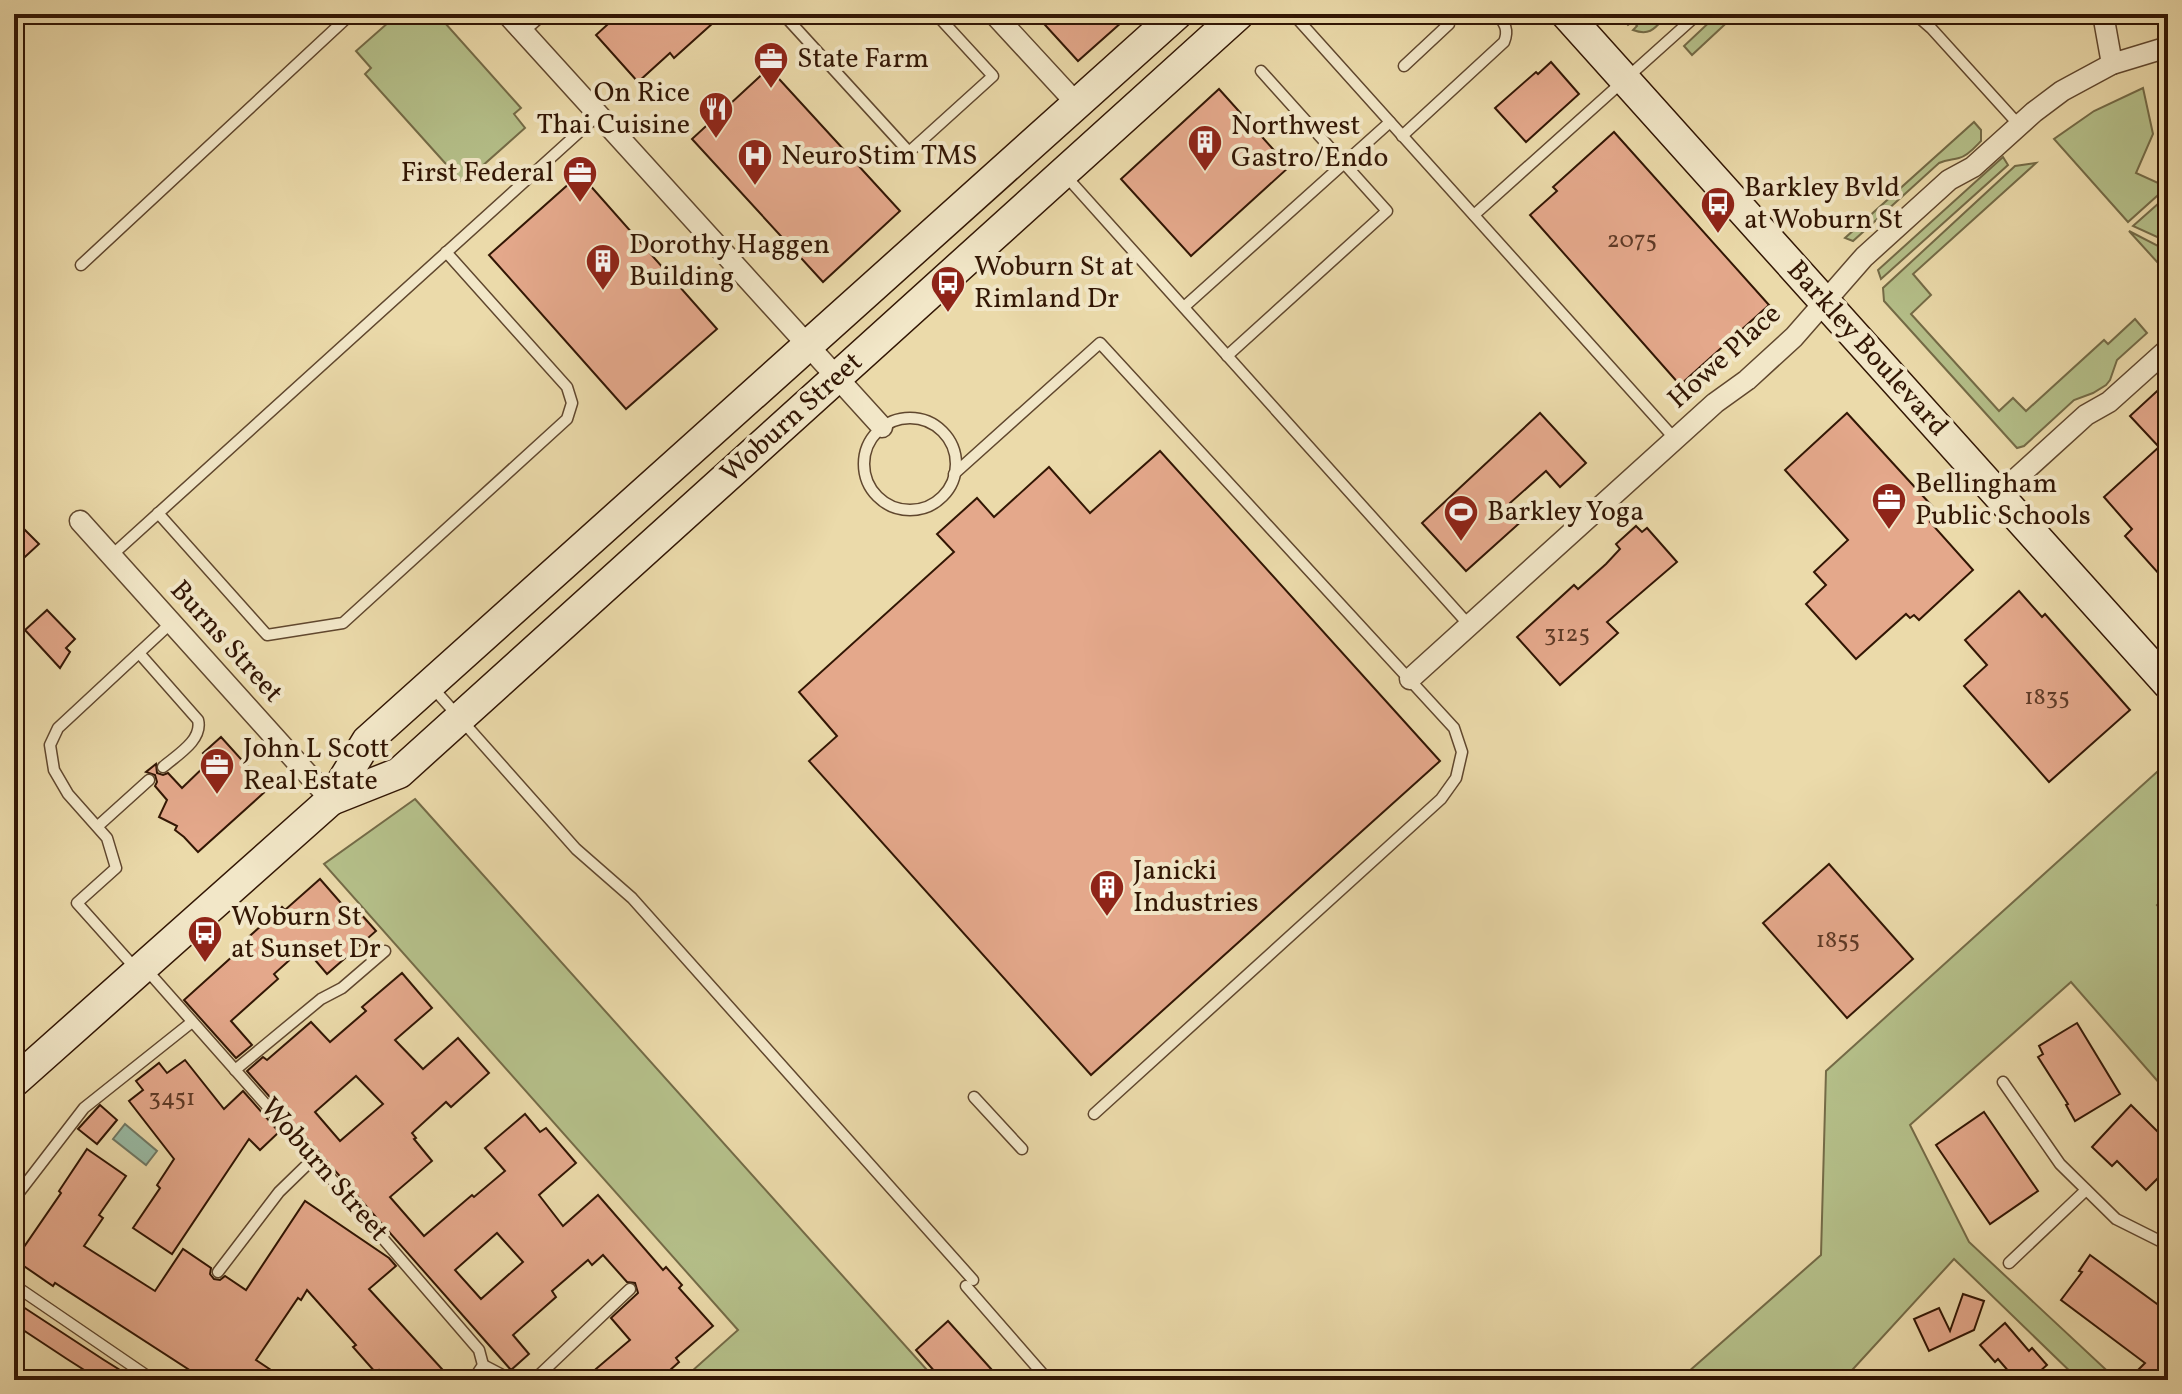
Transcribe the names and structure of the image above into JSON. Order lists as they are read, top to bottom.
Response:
{
  "streets": {
    "main road": ["Barkley Boulevard", "Woburn Street"],
    "street": ["Howe Place", "Burns Street"]
  },
  "crossings": [
    ["Barkley Boulevard", "Howe Place"],
    ["Woburn Street", "Burns Street"]
  ],
  "places": {
    "office": [
      "State Farm",
      "First Federal",
      "Bellingham Public Schools",
      "John L Scott Real Estate"
    ],
    "restaurant": ["On Rice Thai Cuisine"],
    "building": ["Northwest Gastro/Endo", "Dorothy Haggen Building", "Janicki Industries"],
    "hospital": ["NeuroStim TMS"],
    "bus stop": ["Barkley Bvld at Woburn St", "Woburn St at Rimland Dr", "Woburn St at Sunset Dr"],
    "sports": ["Barkley Yoga"]
  },
  "house_numbers": [
    "2075",
    "3125",
    "1835",
    "1855",
    "3451"
  ]
}
